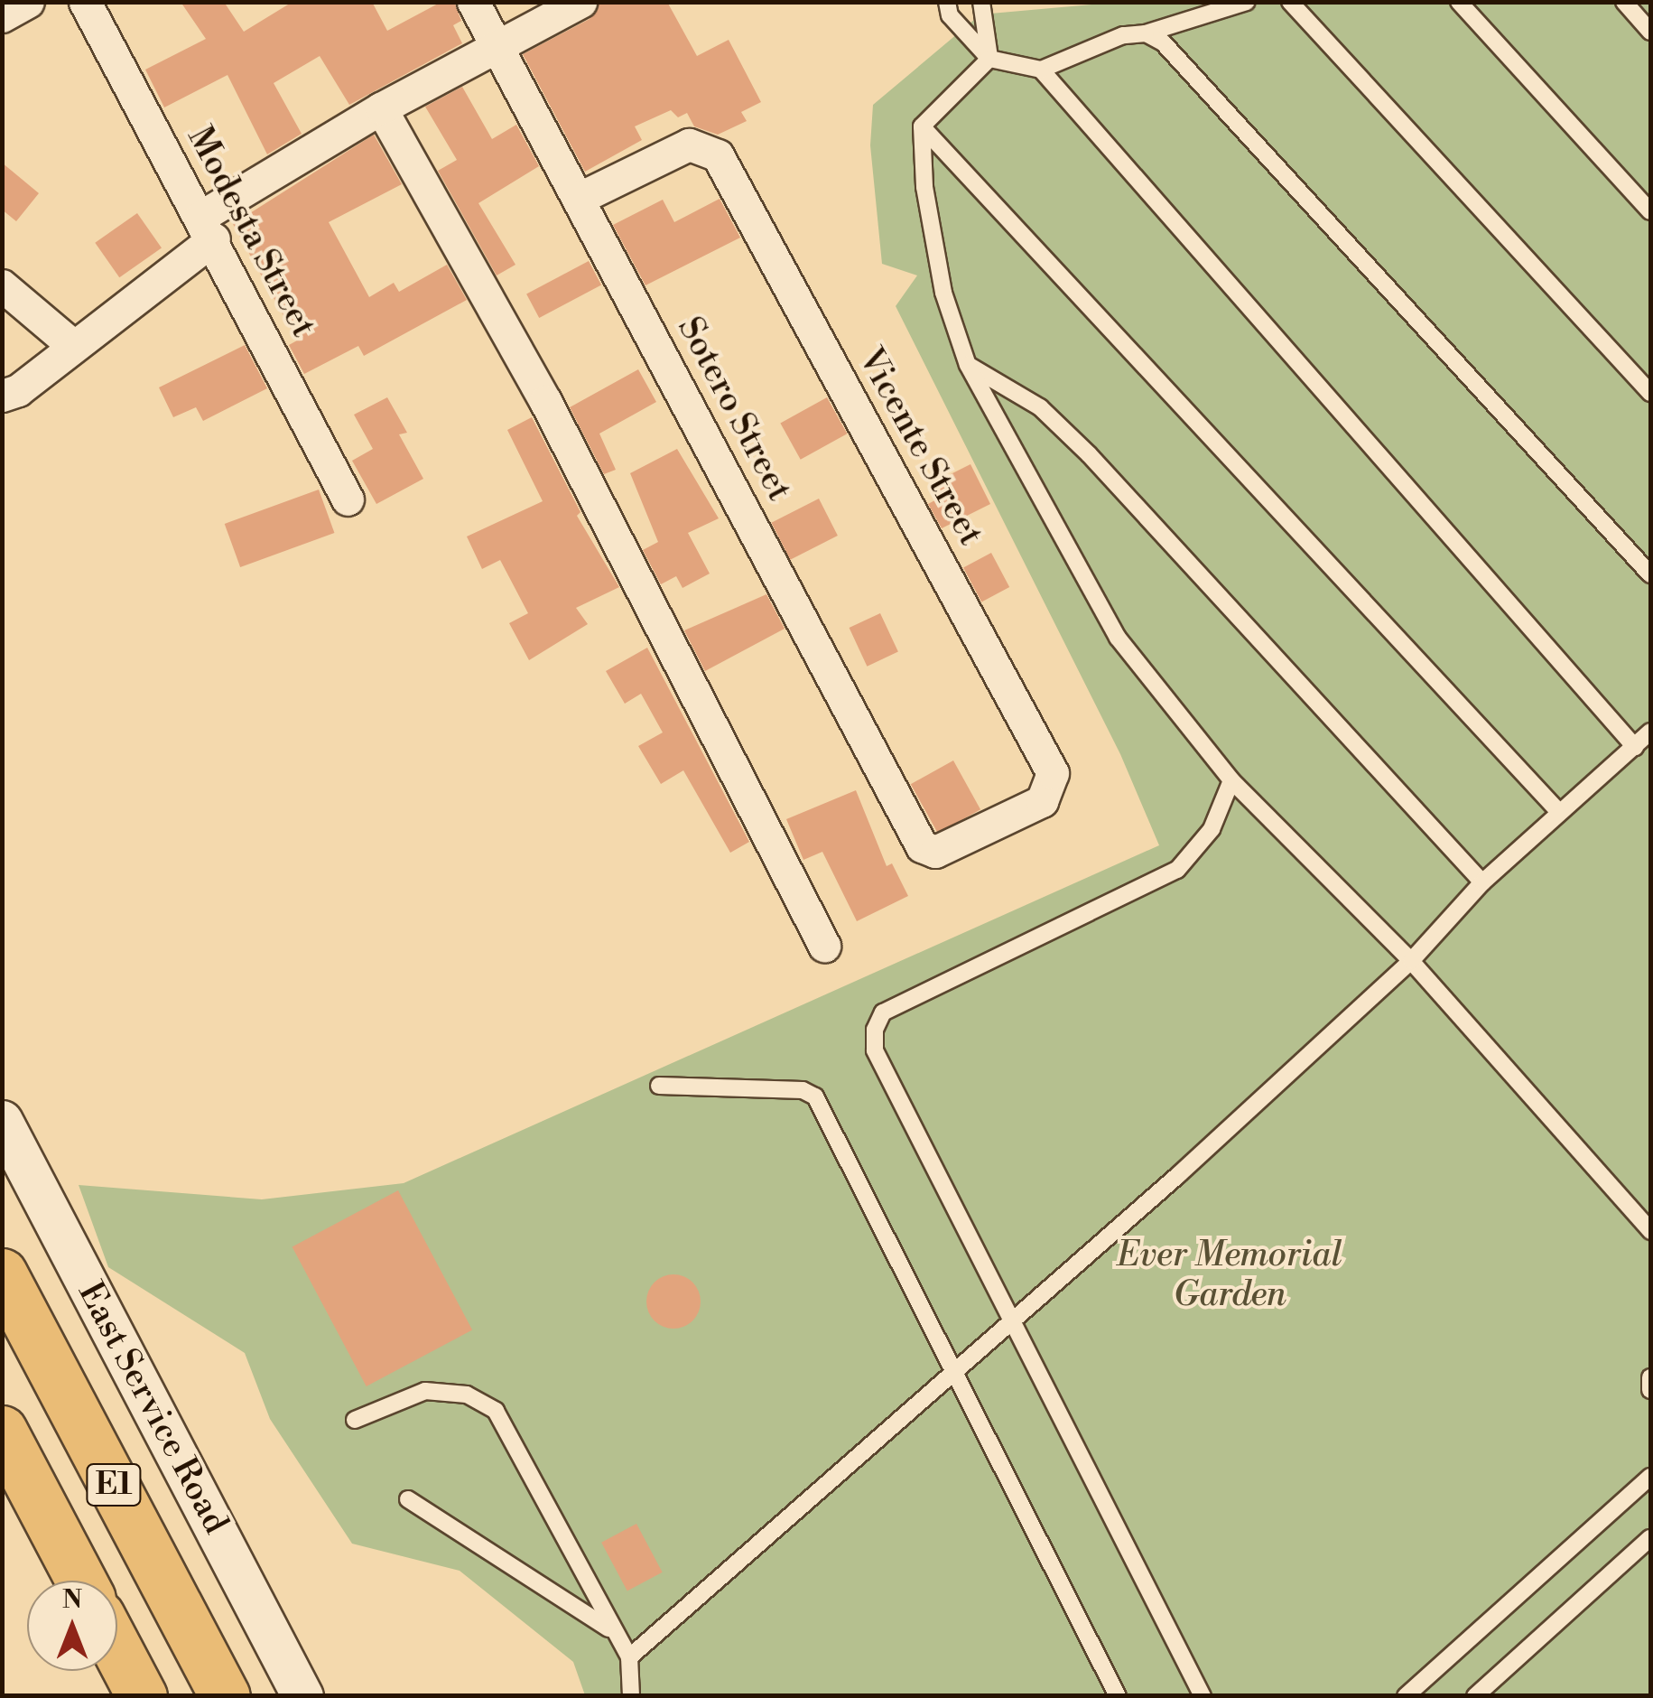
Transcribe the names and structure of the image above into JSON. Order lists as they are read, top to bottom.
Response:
{
  "streets": {
    "highway": ["E1"],
    "street": [
      "Modesta Street",
      "Sotero Street",
      "Vicente Street",
      "East Service Road"
    ]
  },
  "crossings": [
    ["Sotero Street", "Vicente Street"]
  ],
  "parks": ["Ever Memorial Garden"],
  "north": "top"
}
